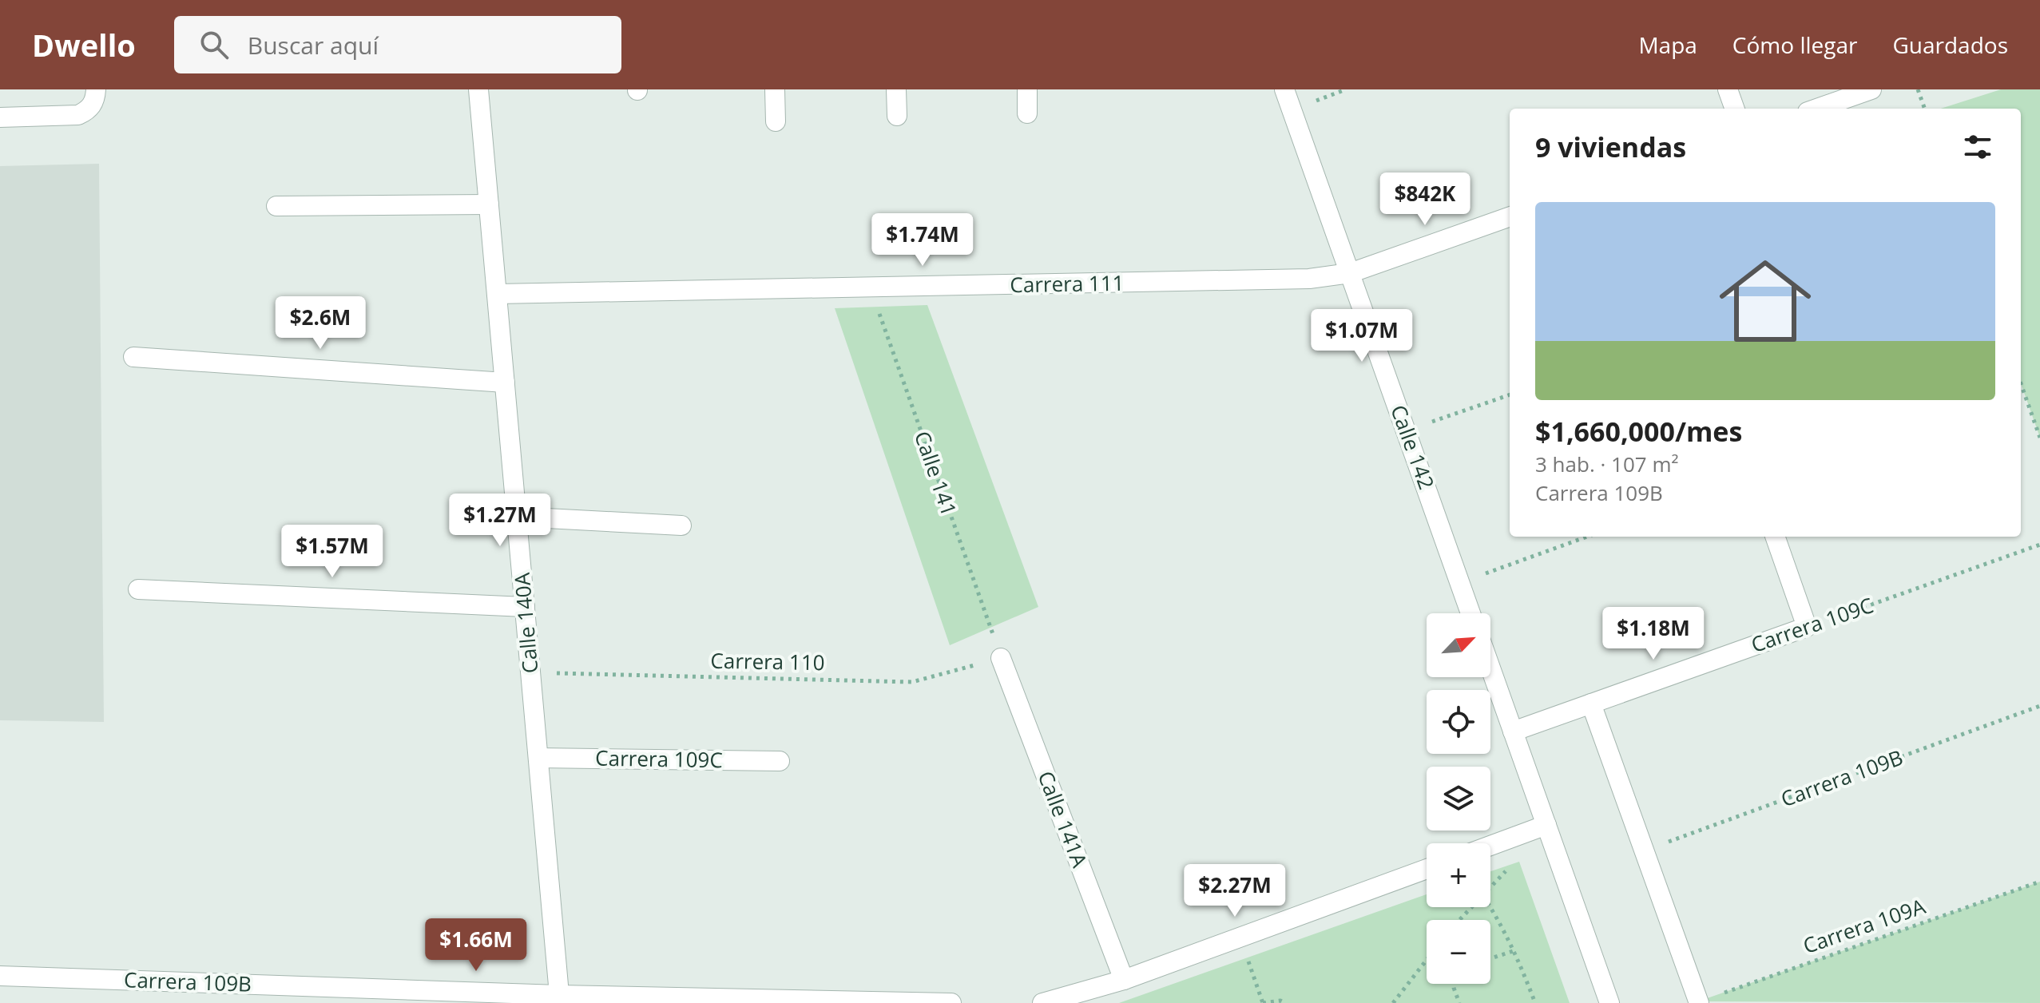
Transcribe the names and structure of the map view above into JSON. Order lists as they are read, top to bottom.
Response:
{
  "streets": {
    "street": [
      "Carrera 111",
      "Calle 142",
      "Calle 140A",
      "Carrera 109C",
      "Carrera 109B",
      "Calle 141A"
    ],
    "path": ["Calle 141", "Carrera 110", "Carrera 109A"]
  },
  "crossings": [
    ["Carrera 111", "Calle 142"],
    ["Carrera 111", "Calle 141"],
    ["Carrera 111", "Calle 140A"],
    ["Calle 141", "Carrera 110"],
    ["Calle 141", "Calle 141A"],
    ["Calle 140A", "Carrera 109C"],
    ["Calle 140A", "Carrera 110"],
    ["Calle 140A", "Carrera 109B"],
    ["Carrera 110", "Calle 141A"]
  ],
  "north": "top right",
  "page": {
    "header": "Dwello",
    "search": "Buscar aquí",
    "nav": ["Mapa", "Cómo llegar", "Guardados"],
    "heading": "9 viviendas",
    "price": [
      "$842K",
      "$1.74M",
      "$2.6M",
      "$1.07M",
      "$1.27M",
      "$1.57M",
      "$1.18M",
      "$2.27M",
      "$1.66M"
    ],
    "list": [
      {
        "name": "$1,660,000/mes",
        "note": "3 hab. · 107 m² · Carrera 109B"
      }
    ],
    "map_buttons": ["+", "−"]
  }
}
